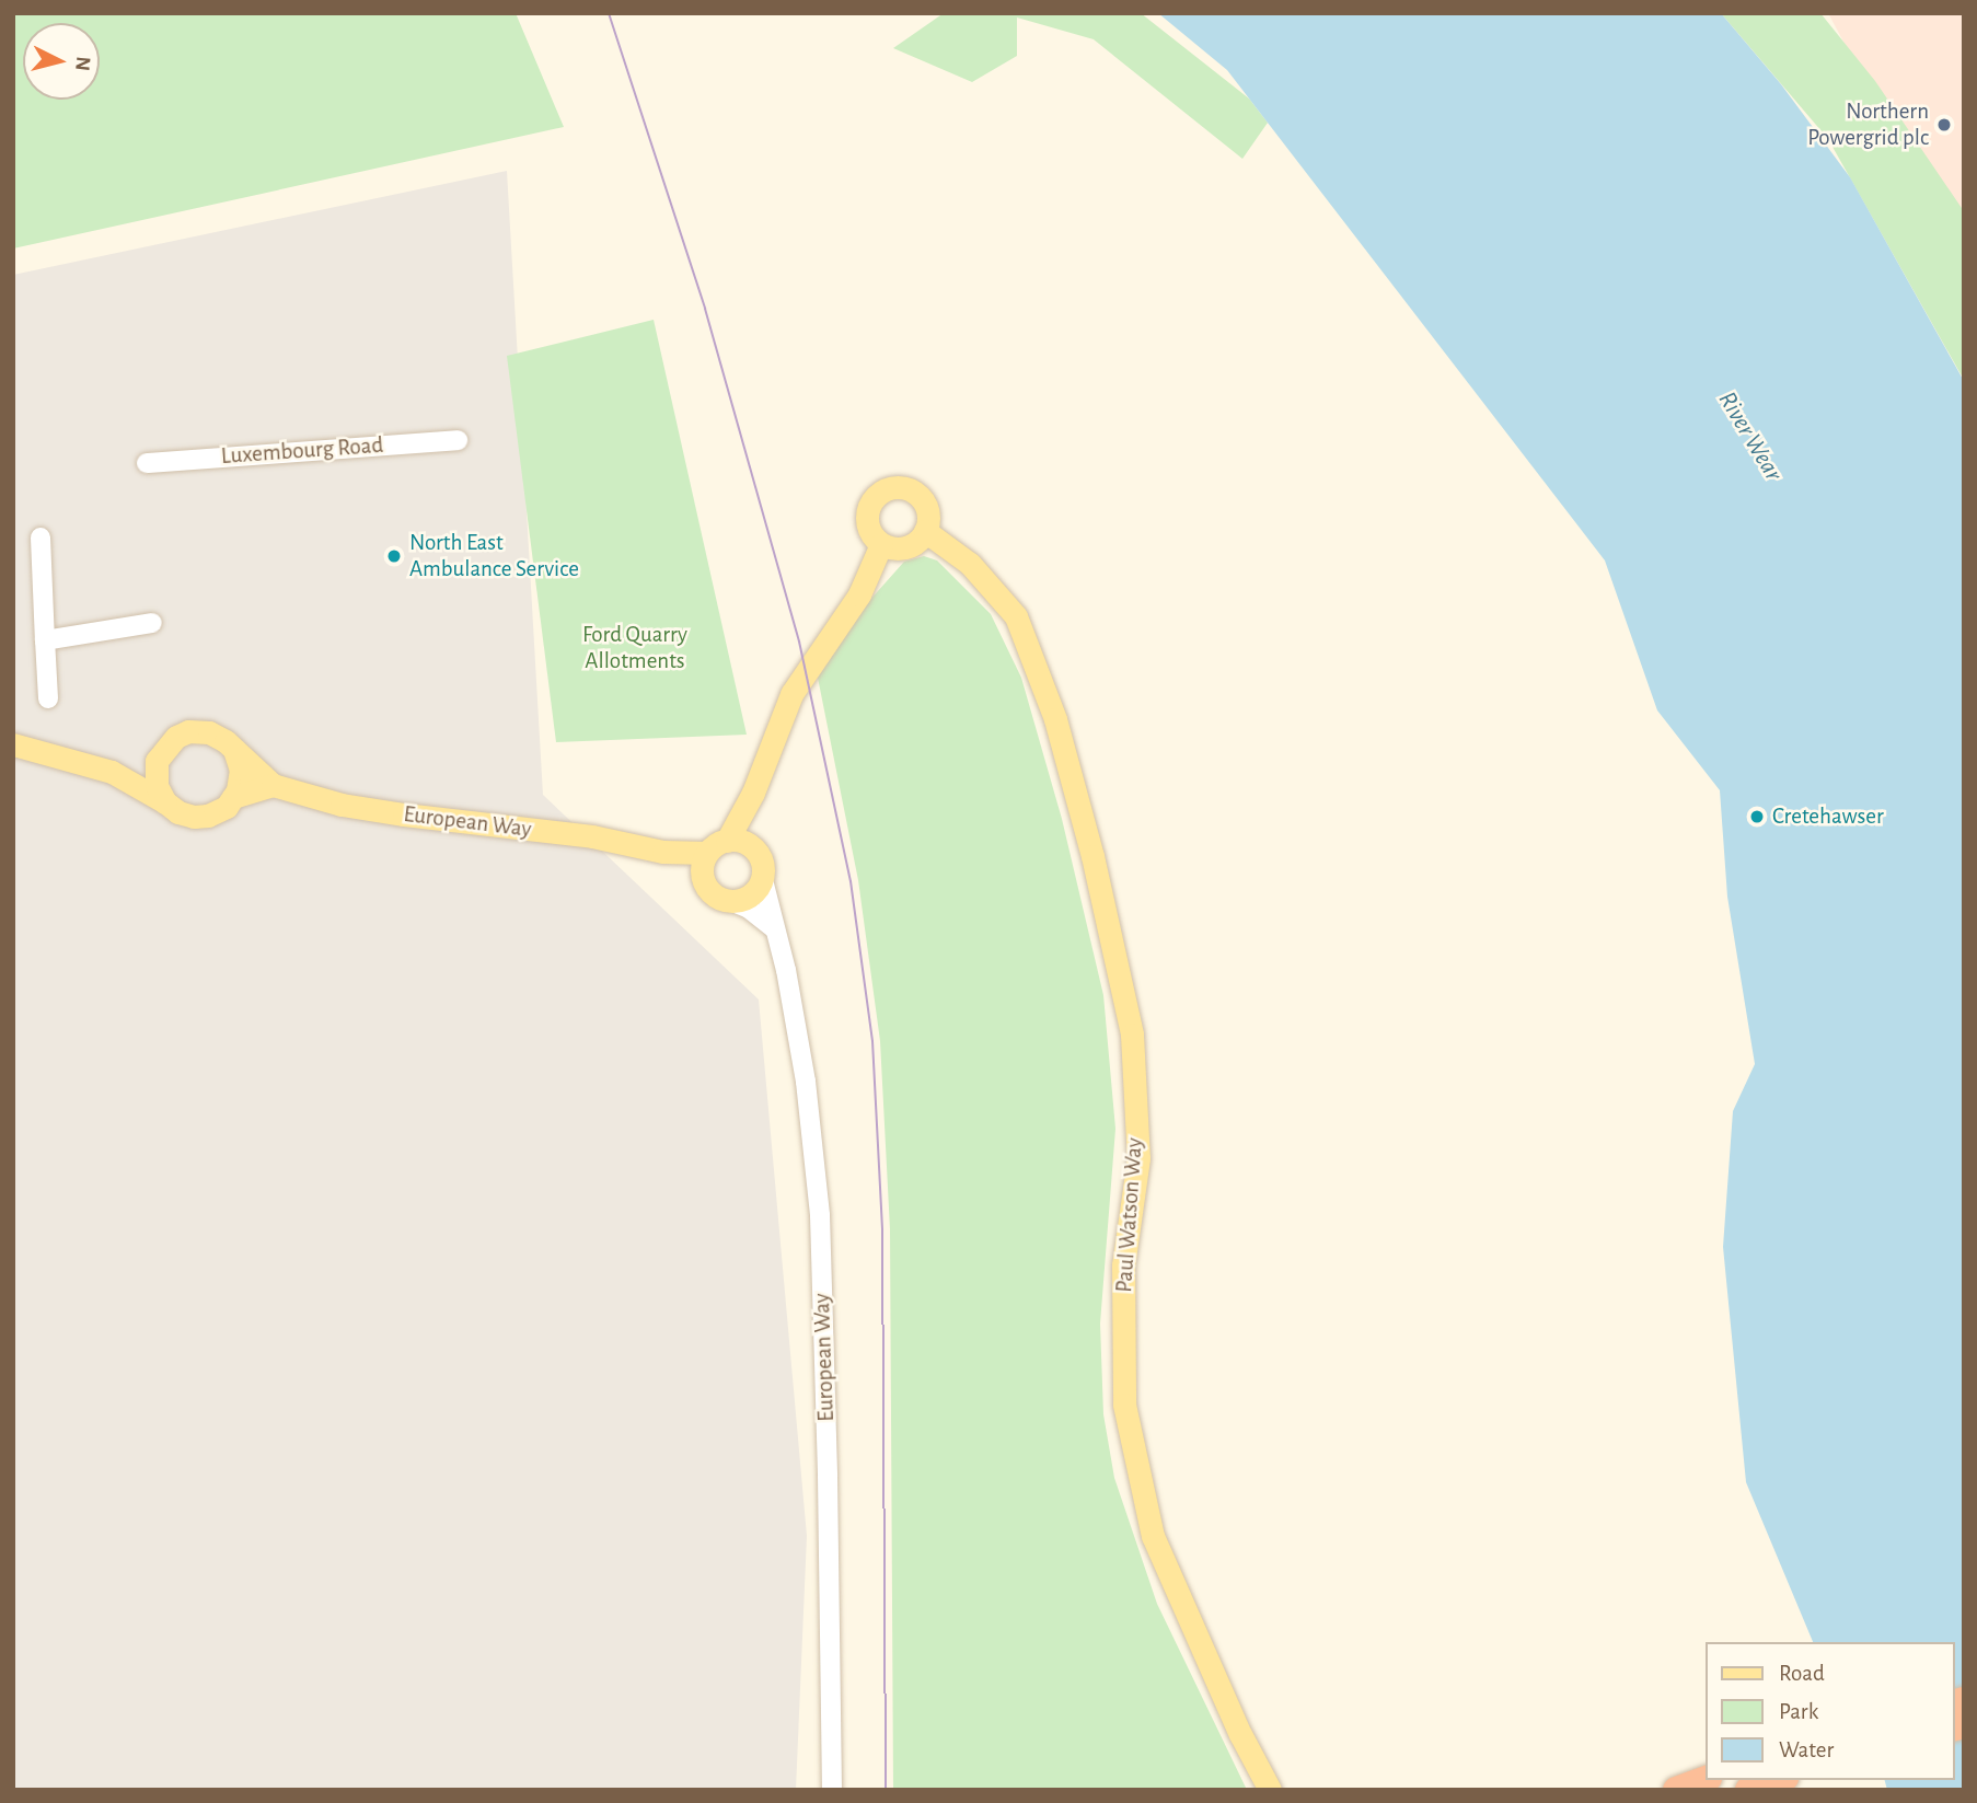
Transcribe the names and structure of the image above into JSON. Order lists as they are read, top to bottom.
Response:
{
  "streets": {
    "main road": ["European Way", "Paul Watson Way"],
    "street": ["Luxembourg Road"]
  },
  "water": ["River Wear"],
  "parks": ["Ford Quarry Allotments"],
  "places": ["Northern Powergrid plc", "North East Ambulance Service", "Cretehawser"],
  "legend": ["Road", "Park", "Water"],
  "north": "right"
}
